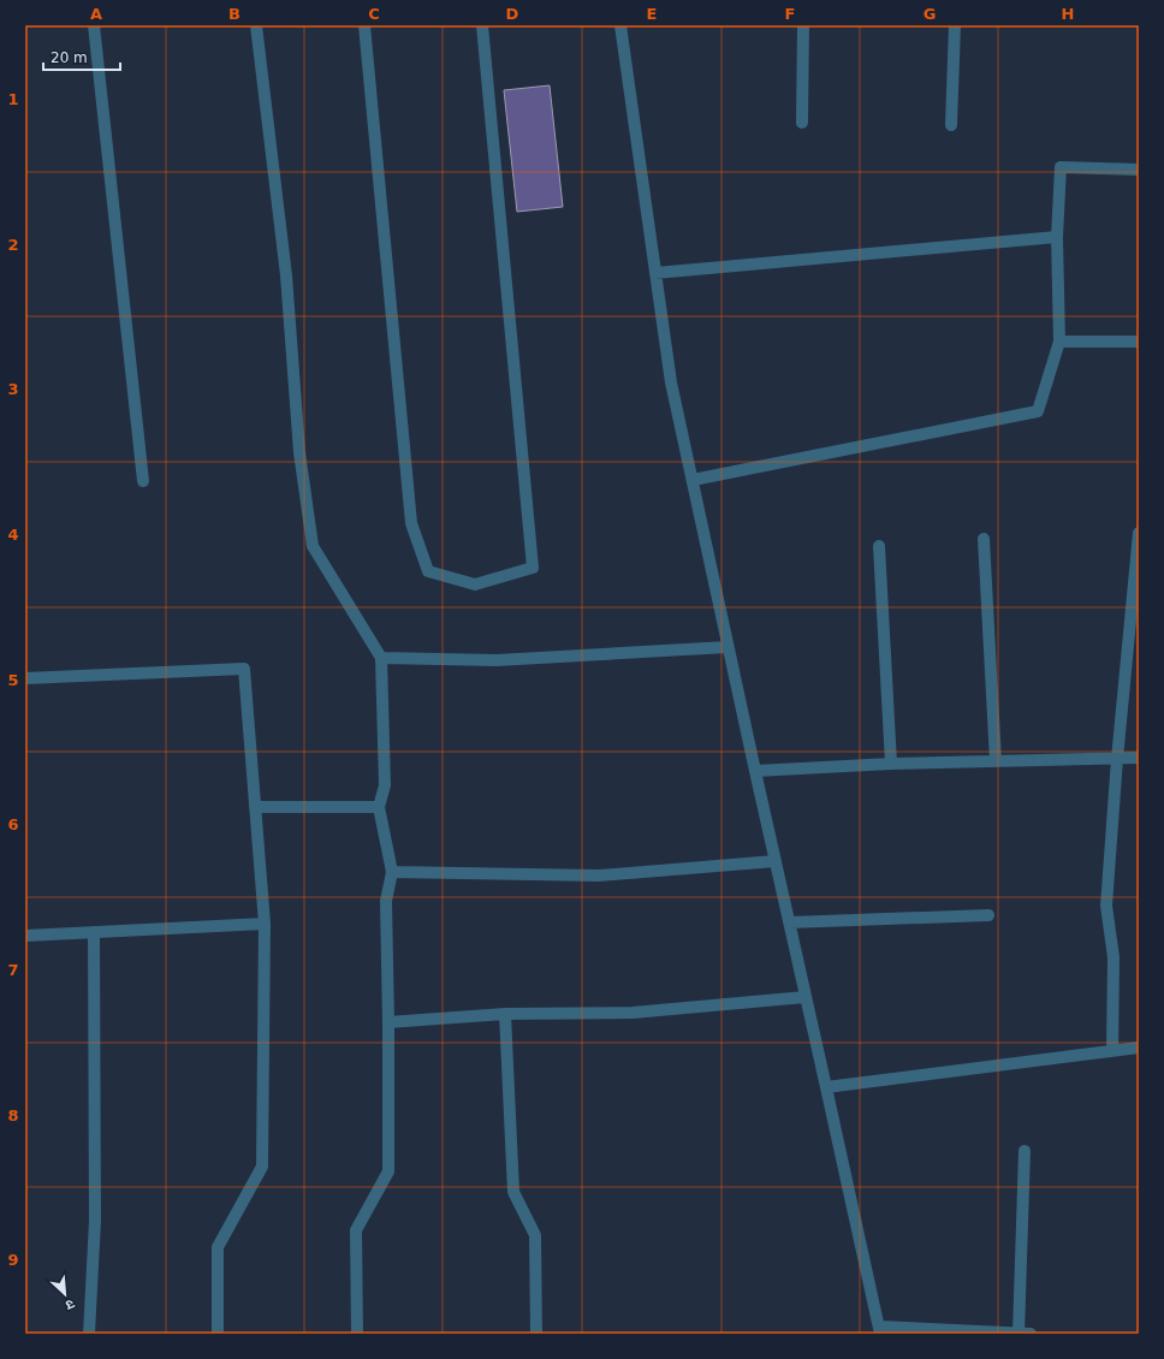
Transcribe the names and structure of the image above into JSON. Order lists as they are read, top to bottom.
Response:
{
  "scale_bar": "20 m",
  "north": "bottom right",
  "grid": {
    "columns": [
      "A",
      "B",
      "C",
      "D",
      "E",
      "F",
      "G",
      "H"
    ],
    "rows": [
      "1",
      "2",
      "3",
      "4",
      "5",
      "6",
      "7",
      "8",
      "9"
    ]
  }
}
